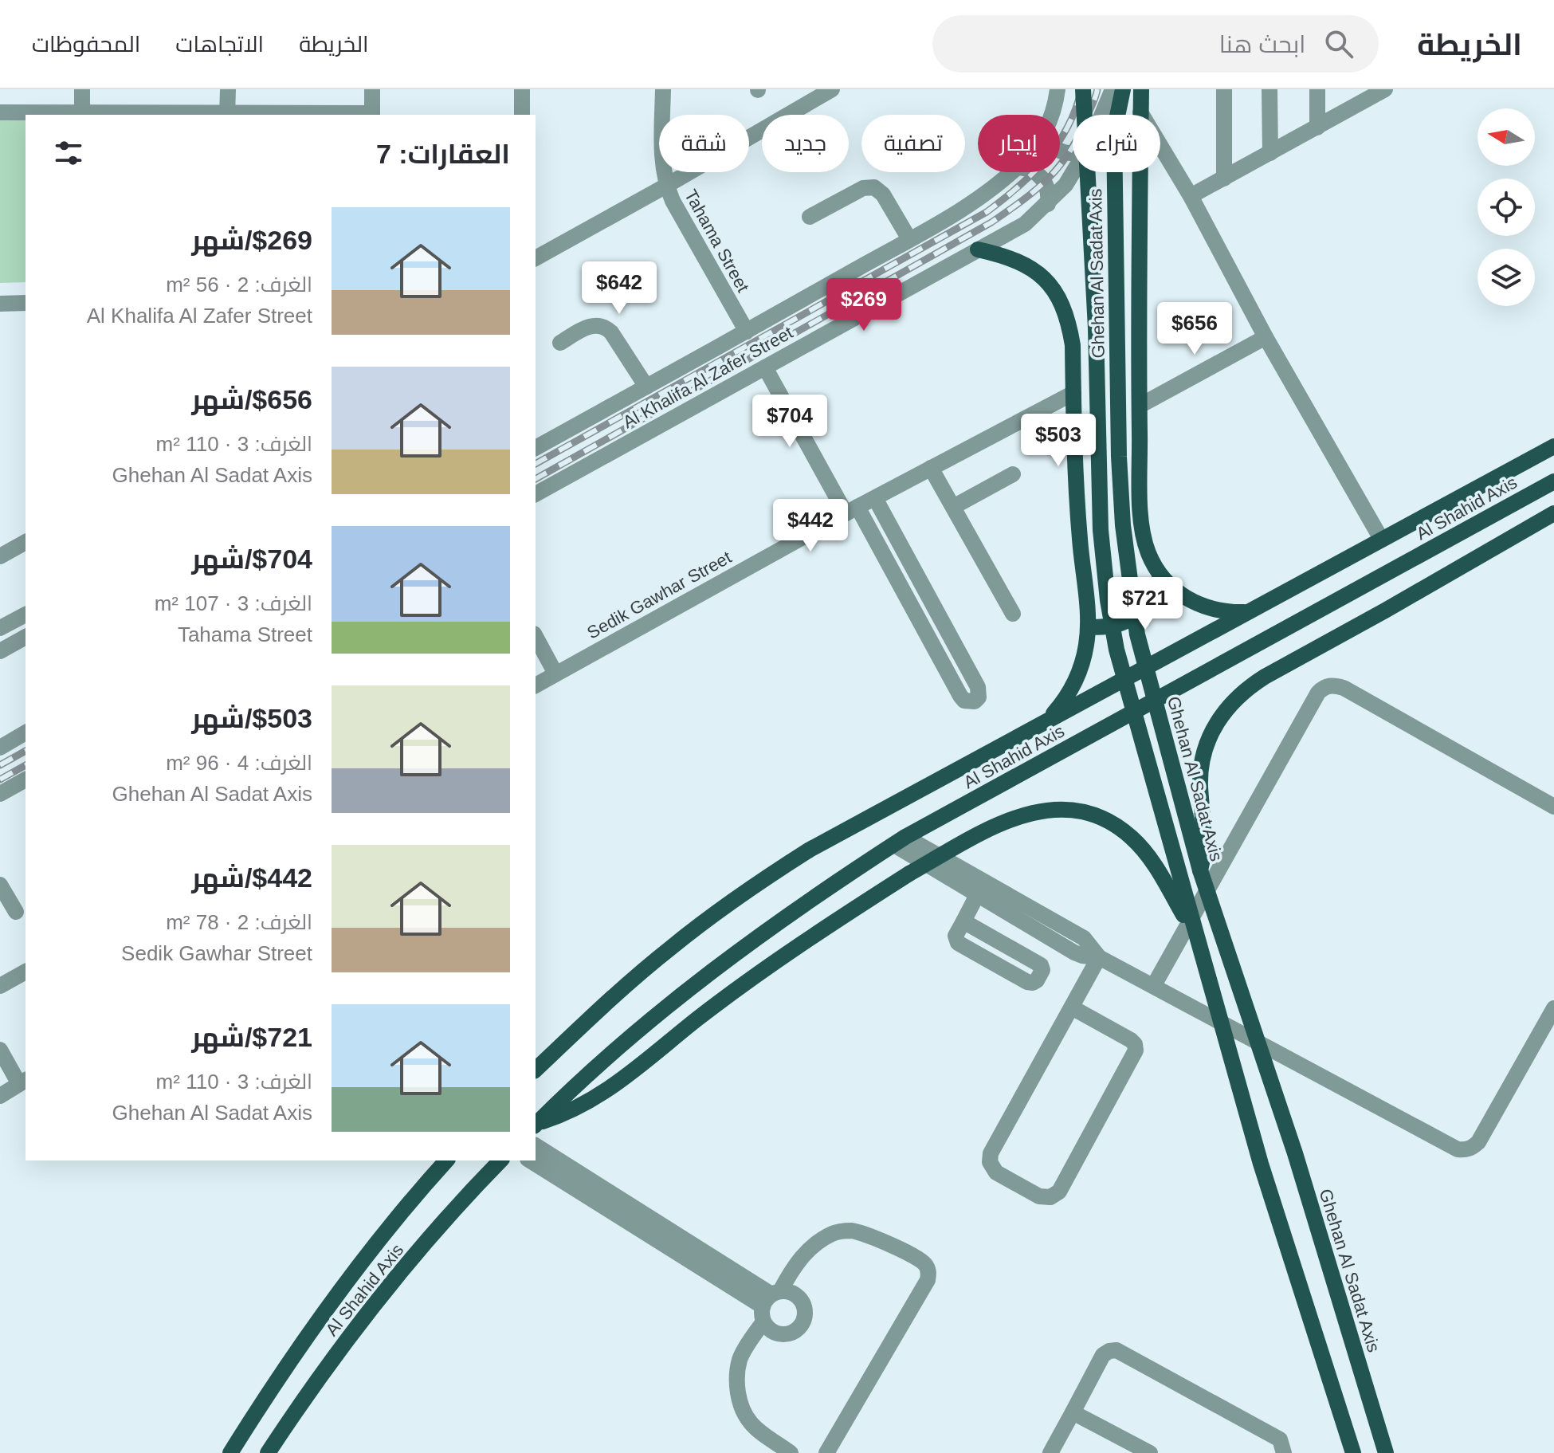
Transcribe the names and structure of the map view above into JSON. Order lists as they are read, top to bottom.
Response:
{
  "streets": {
    "main road": ["Ghehan Al Sadat Axis", "Al Shahid Axis"],
    "street": ["Tahama Street", "Al Khalifa Al Zafer Street", "Sedik Gawhar Street"]
  },
  "crossings": [
    ["Tahama Street", "Al Khalifa Al Zafer Street"]
  ],
  "north": "left",
  "page": {
    "header": "الخريطة",
    "search": "ابحث هنا",
    "nav": ["الخريطة", "الاتجاهات", "المحفوظات"],
    "chip": [
      "شراء",
      "إيجار",
      "تصفية",
      "جديد",
      "شقة"
    ],
    "heading": "العقارات: 7",
    "list": [
      {
        "name": "$269/شهر",
        "note": "الغرف: 2 · 56 m² · Al Khalifa Al Zafer Street"
      },
      {
        "name": "$656/شهر",
        "note": "الغرف: 3 · 110 m² · Ghehan Al Sadat Axis"
      },
      {
        "name": "$704/شهر",
        "note": "الغرف: 3 · 107 m² · Tahama Street"
      },
      {
        "name": "$503/شهر",
        "note": "الغرف: 4 · 96 m² · Ghehan Al Sadat Axis"
      },
      {
        "name": "$442/شهر",
        "note": "الغرف: 2 · 78 m² · Sedik Gawhar Street"
      },
      {
        "name": "$721/شهر",
        "note": "الغرف: 3 · 110 m² · Ghehan Al Sadat Axis"
      }
    ],
    "price": [
      "$642",
      "$269",
      "$656",
      "$704",
      "$503",
      "$442",
      "$721"
    ]
  }
}
